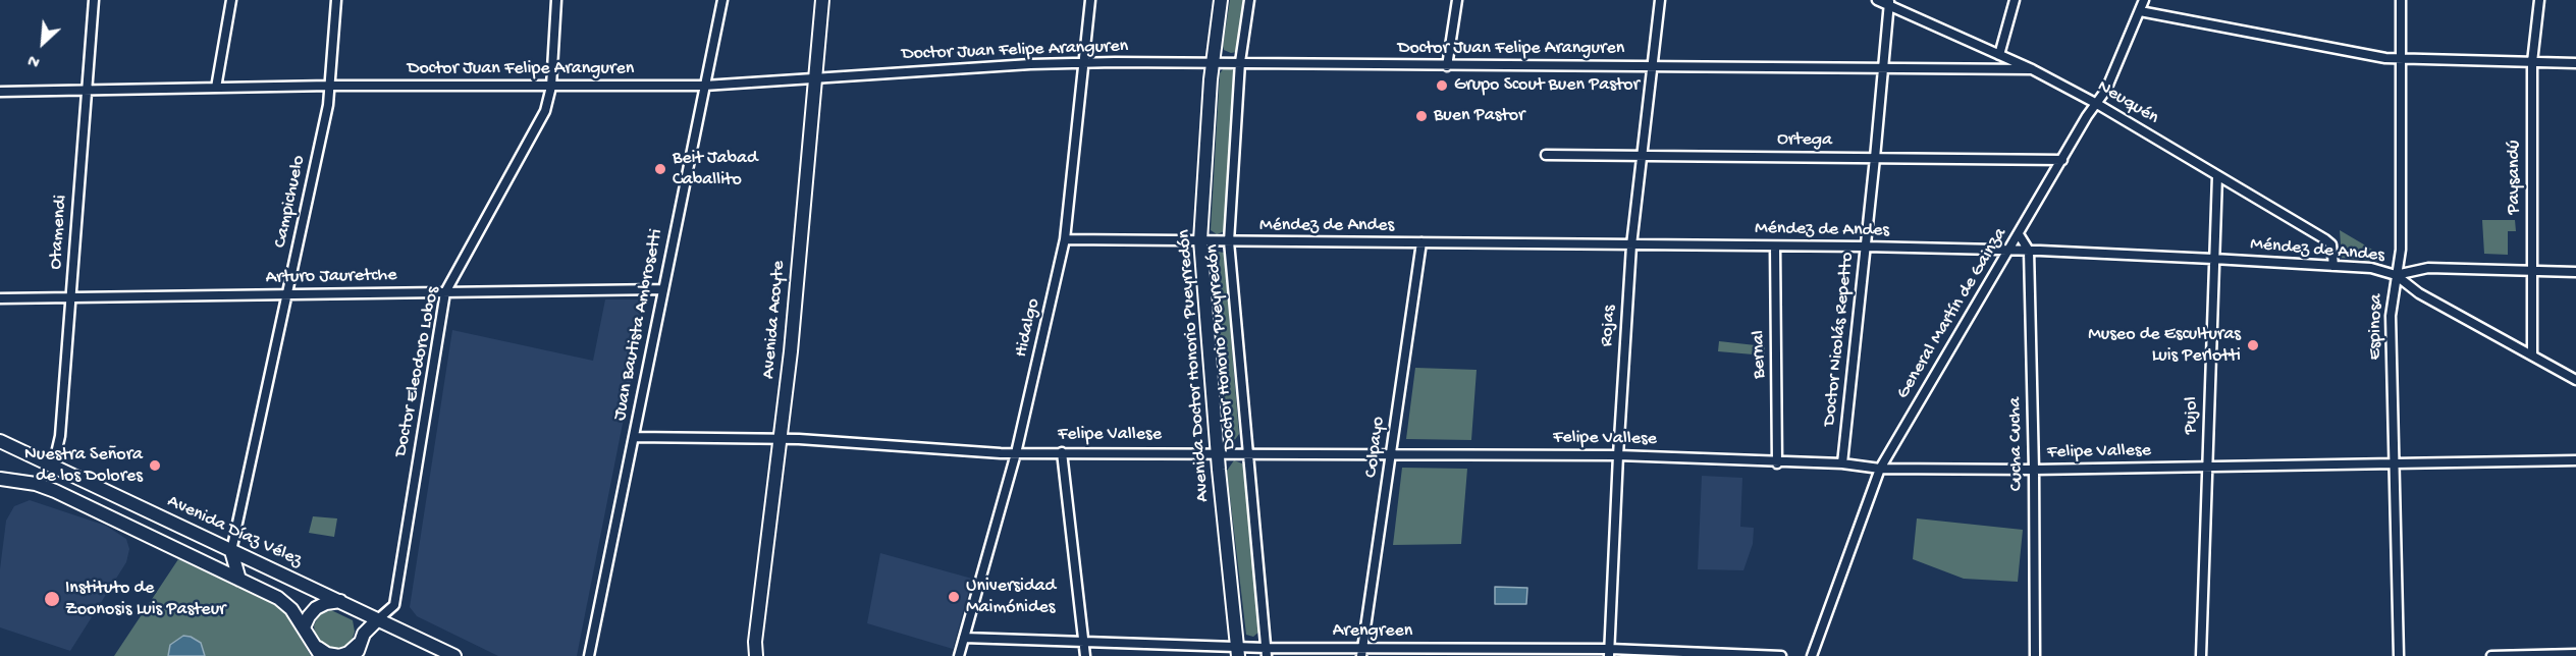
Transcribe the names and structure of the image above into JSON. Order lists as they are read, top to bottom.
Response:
{
  "streets": {
    "main road": ["Avenida Acoyte", "Avenida Doctor Honorio Pueyrredón", "Avenida Díaz Vélez"],
    "street": [
      "Doctor Juan Felipe Aranguren",
      "Neuquén",
      "Ortega",
      "Paysandú",
      "Campichuelo",
      "Méndez de Andes",
      "Otamendi",
      "Arturo Jauretche",
      "General Martín de Gainza",
      "Juan Bautista Ambrosetti",
      "Rojas",
      "Espinosa",
      "Hidalgo",
      "Doctor Nicolás Repetto",
      "Doctor Honorio Pueyrredón",
      "Bernal",
      "Doctor Eleodoro Lobos",
      "Pujol",
      "Felipe Vallese",
      "Cucha Cucha",
      "Colpayo",
      "Arengreen"
    ]
  },
  "crossings": [
    ["Doctor Juan Felipe Aranguren", "Neuquén"],
    ["Doctor Juan Felipe Aranguren", "Campichuelo"],
    ["Doctor Juan Felipe Aranguren", "Otamendi"],
    ["Doctor Juan Felipe Aranguren", "Avenida Acoyte"],
    ["Doctor Juan Felipe Aranguren", "Juan Bautista Ambrosetti"],
    ["Doctor Juan Felipe Aranguren", "Rojas"],
    ["Doctor Juan Felipe Aranguren", "Hidalgo"],
    ["Doctor Juan Felipe Aranguren", "Doctor Nicolás Repetto"],
    ["Doctor Juan Felipe Aranguren", "Doctor Honorio Pueyrredón"],
    ["Doctor Juan Felipe Aranguren", "Avenida Doctor Honorio Pueyrredón"],
    ["Doctor Juan Felipe Aranguren", "Doctor Eleodoro Lobos"],
    ["Neuquén", "Méndez de Andes"],
    ["Neuquén", "General Martín de Gainza"],
    ["Neuquén", "Doctor Nicolás Repetto"],
    ["Neuquén", "Pujol"],
    ["Ortega", "General Martín de Gainza"],
    ["Ortega", "Rojas"],
    ["Ortega", "Doctor Nicolás Repetto"],
    ["Paysandú", "Méndez de Andes"],
    ["Campichuelo", "Arturo Jauretche"],
    ["Campichuelo", "Avenida Díaz Vélez"],
    ["Méndez de Andes", "General Martín de Gainza"],
    ["Méndez de Andes", "Rojas"],
    ["Méndez de Andes", "Espinosa"],
    ["Méndez de Andes", "Hidalgo"],
    ["Méndez de Andes", "Doctor Nicolás Repetto"],
    ["Méndez de Andes", "Doctor Honorio Pueyrredón"],
    ["Méndez de Andes", "Bernal"],
    ["Méndez de Andes", "Avenida Doctor Honorio Pueyrredón"],
    ["Méndez de Andes", "Pujol"],
    ["Méndez de Andes", "Cucha Cucha"],
    ["Méndez de Andes", "Colpayo"],
    ["Otamendi", "Arturo Jauretche"],
    ["Otamendi", "Avenida Díaz Vélez"],
    ["Arturo Jauretche", "Juan Bautista Ambrosetti"],
    ["Arturo Jauretche", "Doctor Eleodoro Lobos"],
    ["General Martín de Gainza", "Felipe Vallese"],
    ["General Martín de Gainza", "Cucha Cucha"],
    ["Avenida Acoyte", "Felipe Vallese"],
    ["Juan Bautista Ambrosetti", "Felipe Vallese"],
    ["Rojas", "Felipe Vallese"],
    ["Rojas", "Arengreen"],
    ["Espinosa", "Felipe Vallese"],
    ["Hidalgo", "Felipe Vallese"],
    ["Hidalgo", "Arengreen"],
    ["Doctor Nicolás Repetto", "Felipe Vallese"],
    ["Doctor Honorio Pueyrredón", "Felipe Vallese"],
    ["Doctor Honorio Pueyrredón", "Arengreen"],
    ["Bernal", "Felipe Vallese"],
    ["Avenida Doctor Honorio Pueyrredón", "Felipe Vallese"],
    ["Avenida Doctor Honorio Pueyrredón", "Arengreen"],
    ["Doctor Eleodoro Lobos", "Avenida Díaz Vélez"],
    ["Pujol", "Felipe Vallese"],
    ["Felipe Vallese", "Cucha Cucha"],
    ["Felipe Vallese", "Colpayo"],
    ["Colpayo", "Arengreen"]
  ],
  "places": [
    "Grupo Scout Buen Pastor",
    "Buen Pastor",
    "Beit Jabad Caballito",
    "Museo de Esculturas Luis Perlotti",
    "Nuestra Señora de los Dolores",
    "Universidad Maimónides",
    "Instituto de Zoonosis Luis Pasteur"
  ],
  "north": "bottom left"
}
